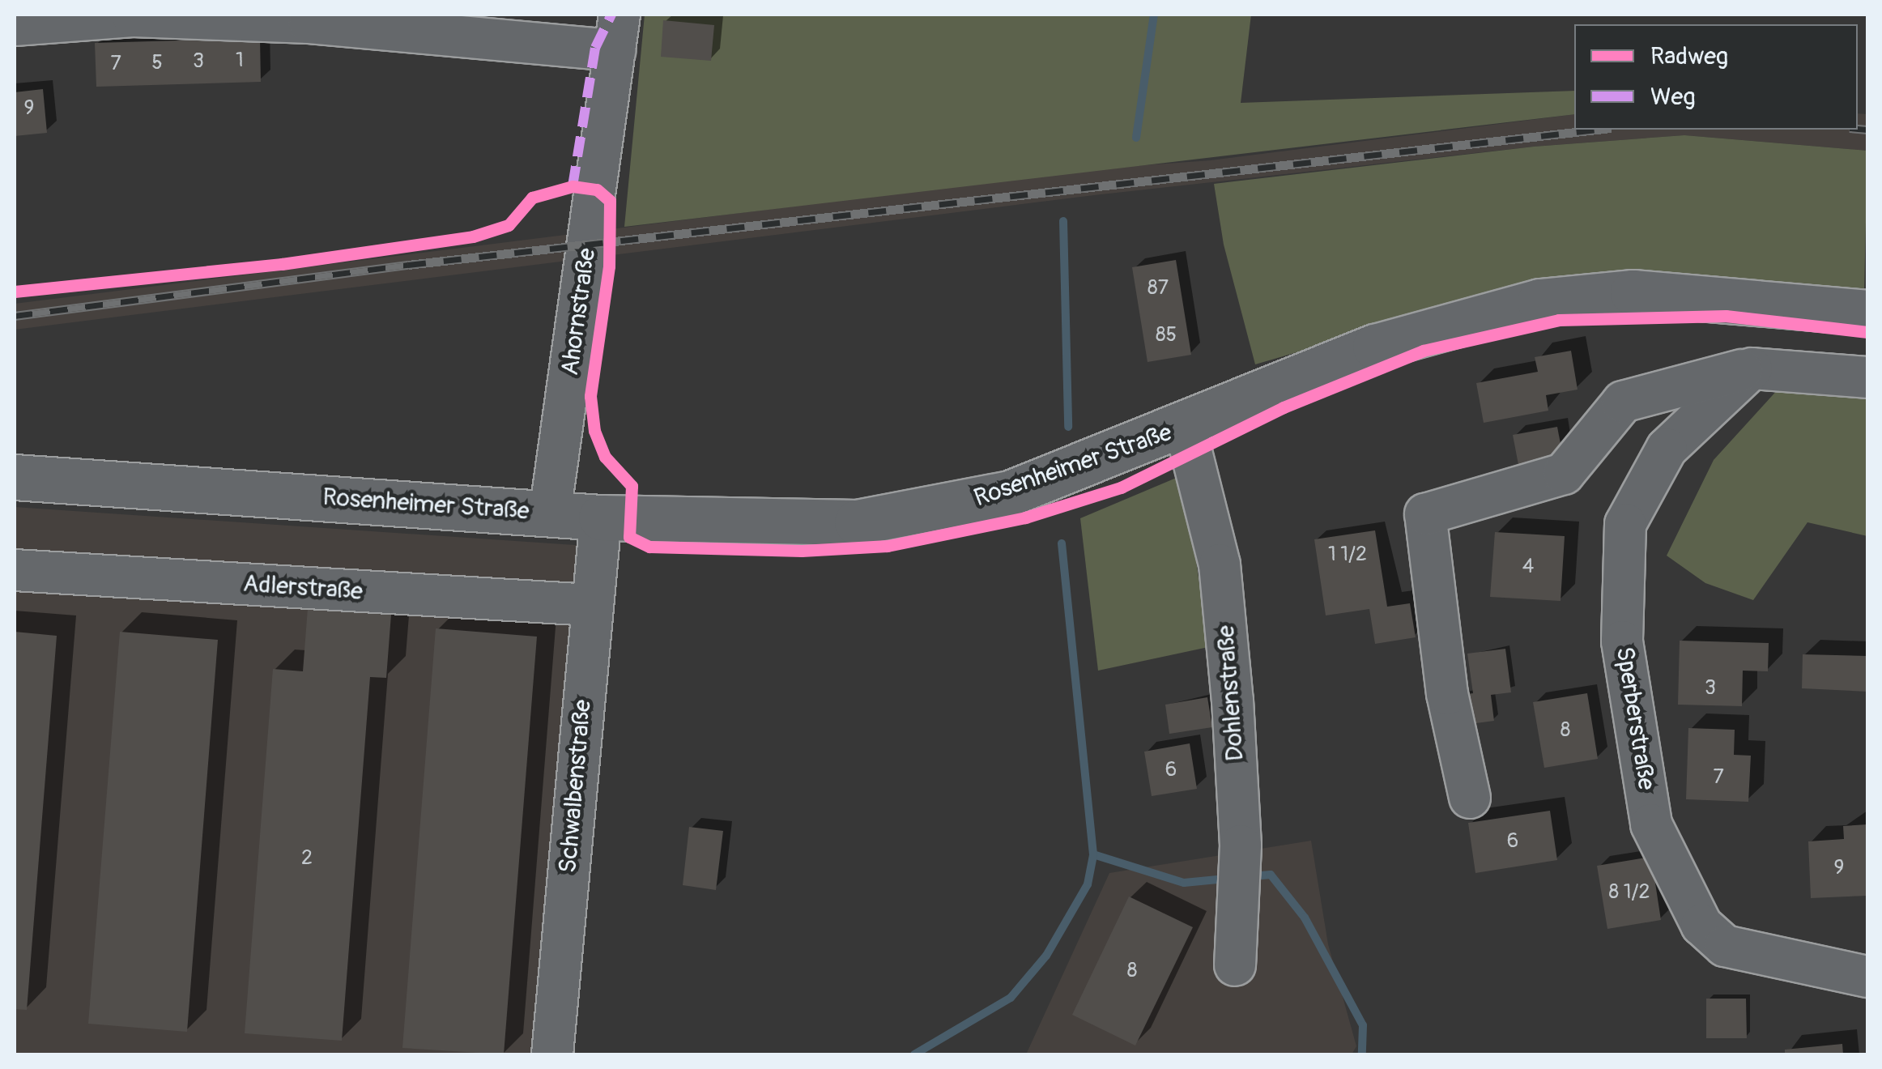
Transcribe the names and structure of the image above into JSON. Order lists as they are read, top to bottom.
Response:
{
  "streets": {
    "main road": ["Rosenheimer Straße"],
    "street": [
      "Ahornstraße",
      "Adlerstraße",
      "Dohlenstraße",
      "Sperberstraße",
      "Schwalbenstraße"
    ]
  },
  "crossings": [
    ["Ahornstraße", "Rosenheimer Straße"],
    ["Rosenheimer Straße", "Dohlenstraße"],
    ["Rosenheimer Straße", "Schwalbenstraße"],
    ["Adlerstraße", "Schwalbenstraße"]
  ],
  "house_numbers": [
    "1",
    "3",
    "5",
    "7",
    "9",
    "87",
    "85",
    "1 1/2",
    "4",
    "3",
    "8",
    "6",
    "7",
    "6",
    "2",
    "9",
    "8 1/2",
    "8"
  ],
  "legend": ["Radweg", "Weg"]
}
